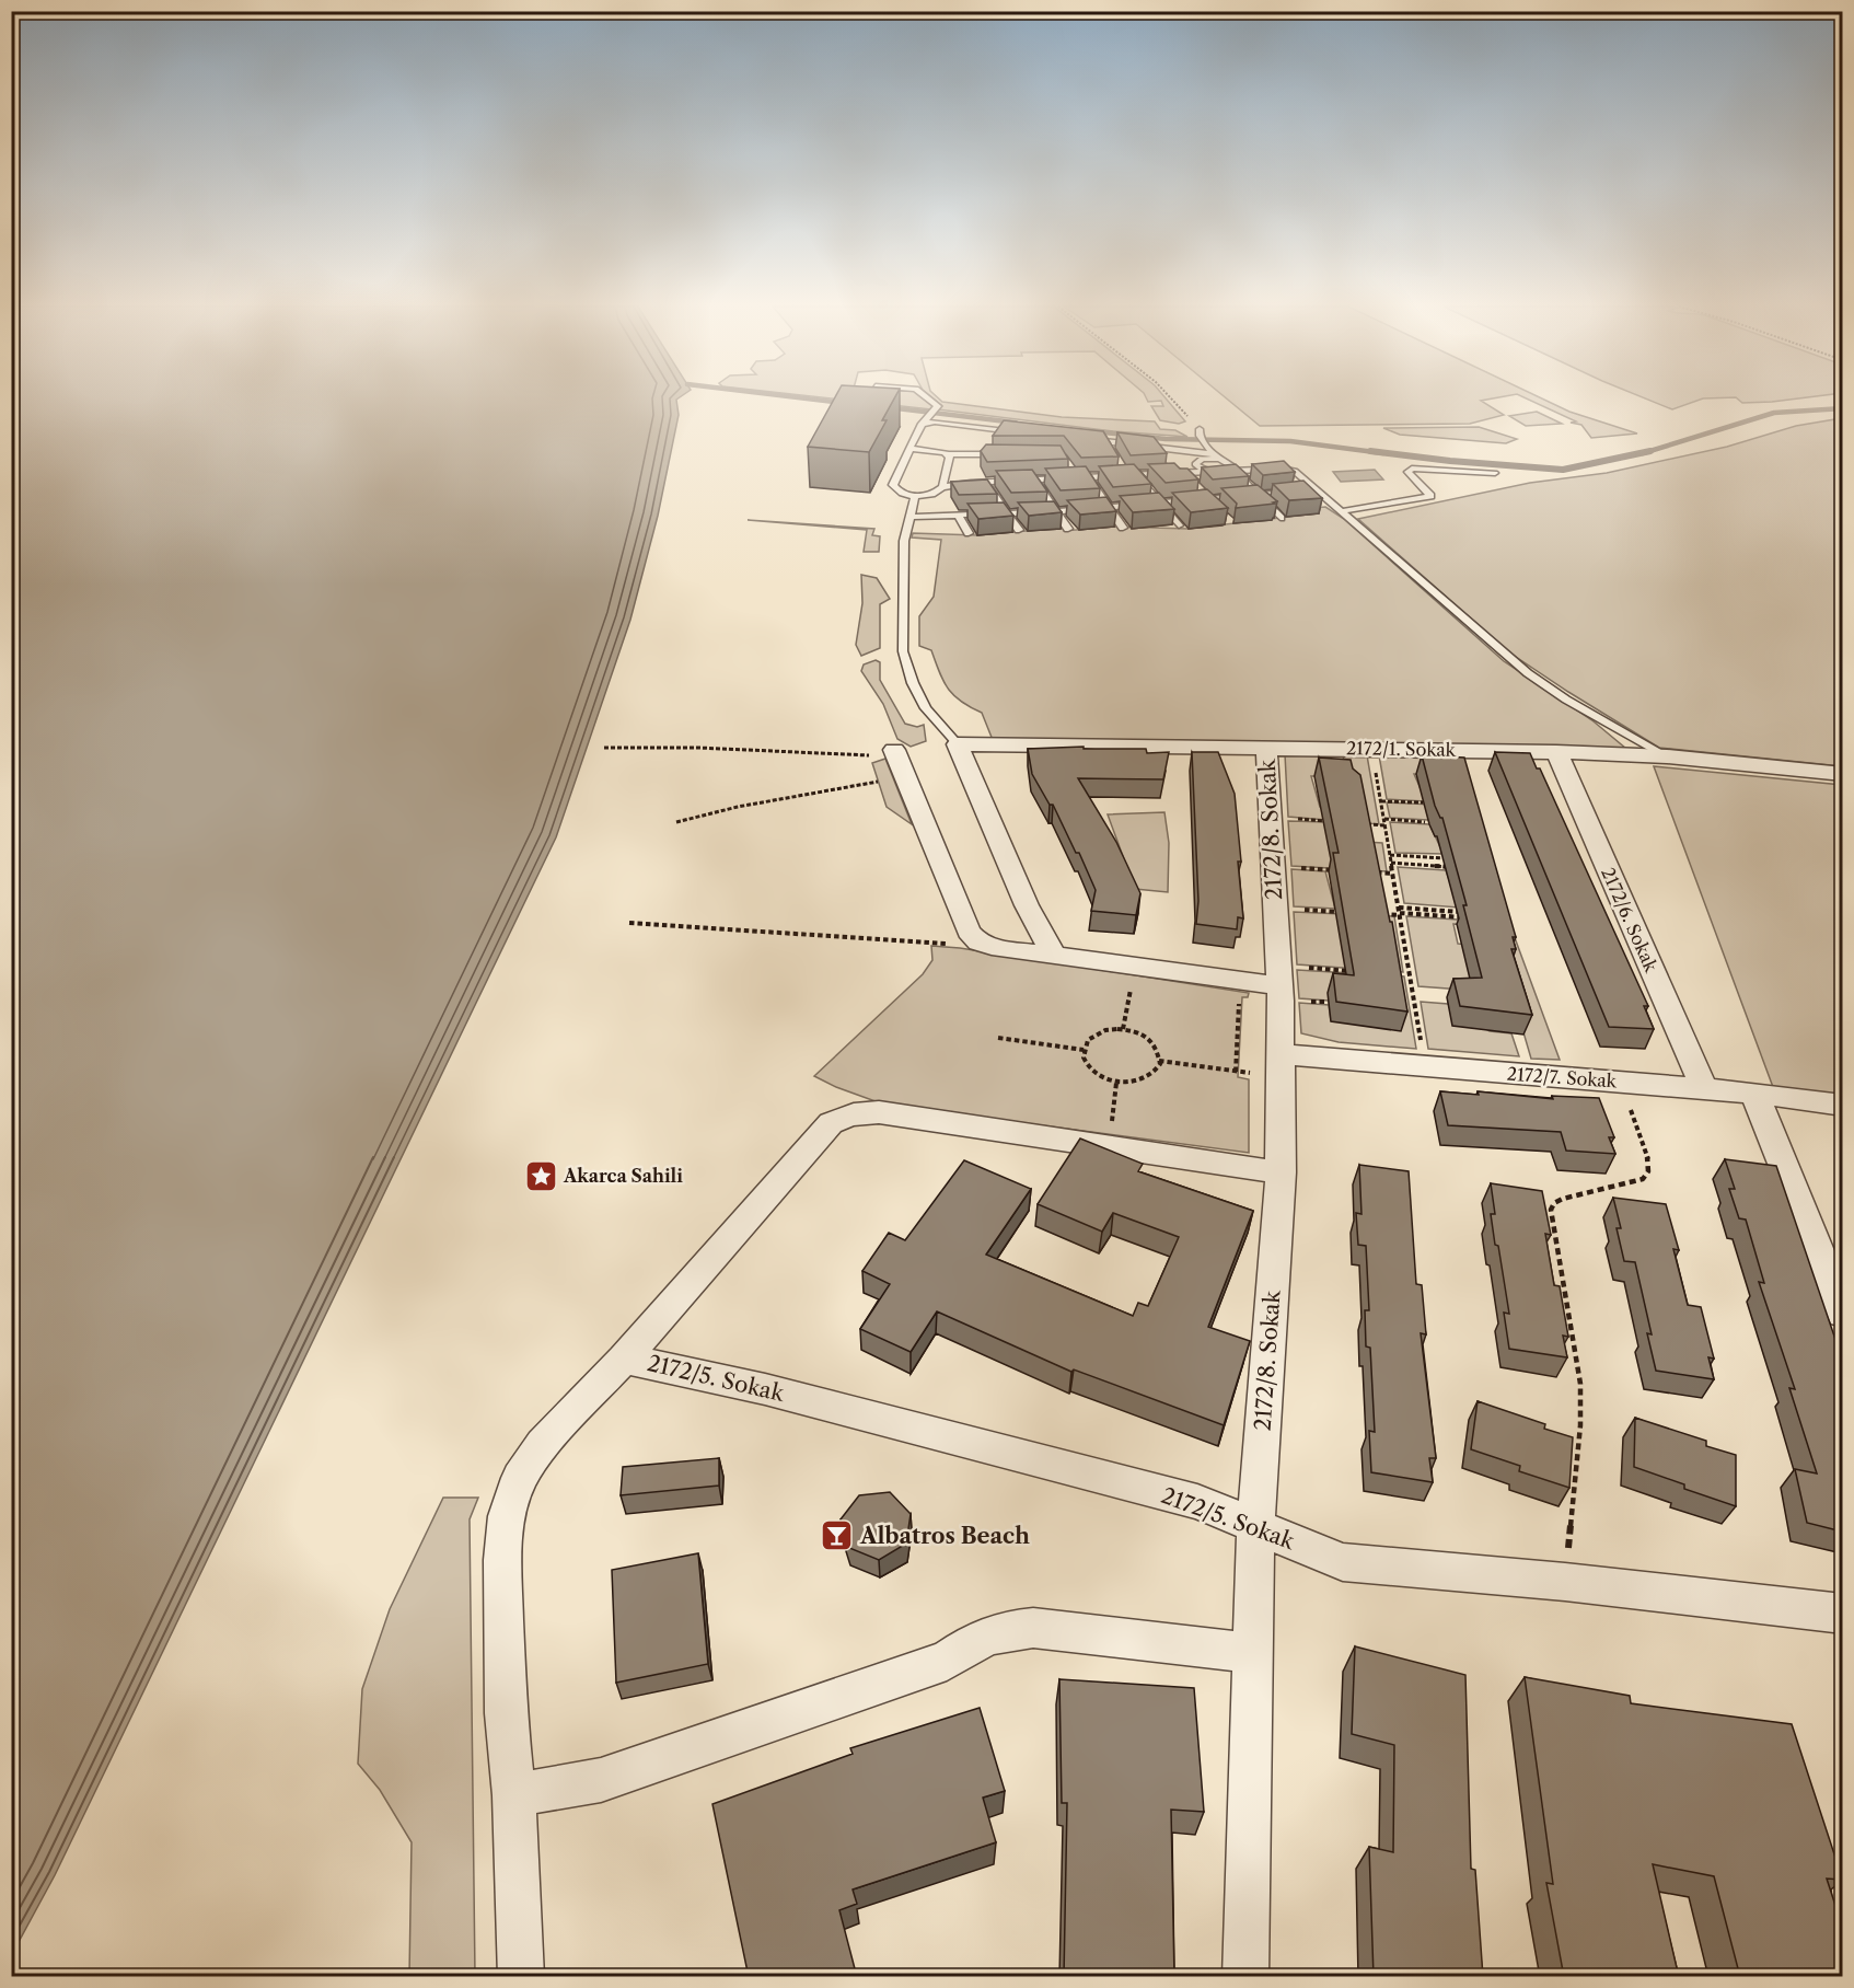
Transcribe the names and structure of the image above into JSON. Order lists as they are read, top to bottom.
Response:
{
  "streets": {
    "street": [
      "2172/1. Sokak",
      "2172/8. Sokak",
      "2172/6. Sokak",
      "2172/7. Sokak",
      "2172/5. Sokak"
    ]
  },
  "crossings": [
    ["2172/1. Sokak", "2172/8. Sokak"],
    ["2172/1. Sokak", "2172/6. Sokak"],
    ["2172/8. Sokak", "2172/7. Sokak"],
    ["2172/8. Sokak", "2172/5. Sokak"],
    ["2172/6. Sokak", "2172/7. Sokak"]
  ],
  "places": {
    "place": ["Akarca Sahili"],
    "bar": ["Albatros Beach"]
  }
}
